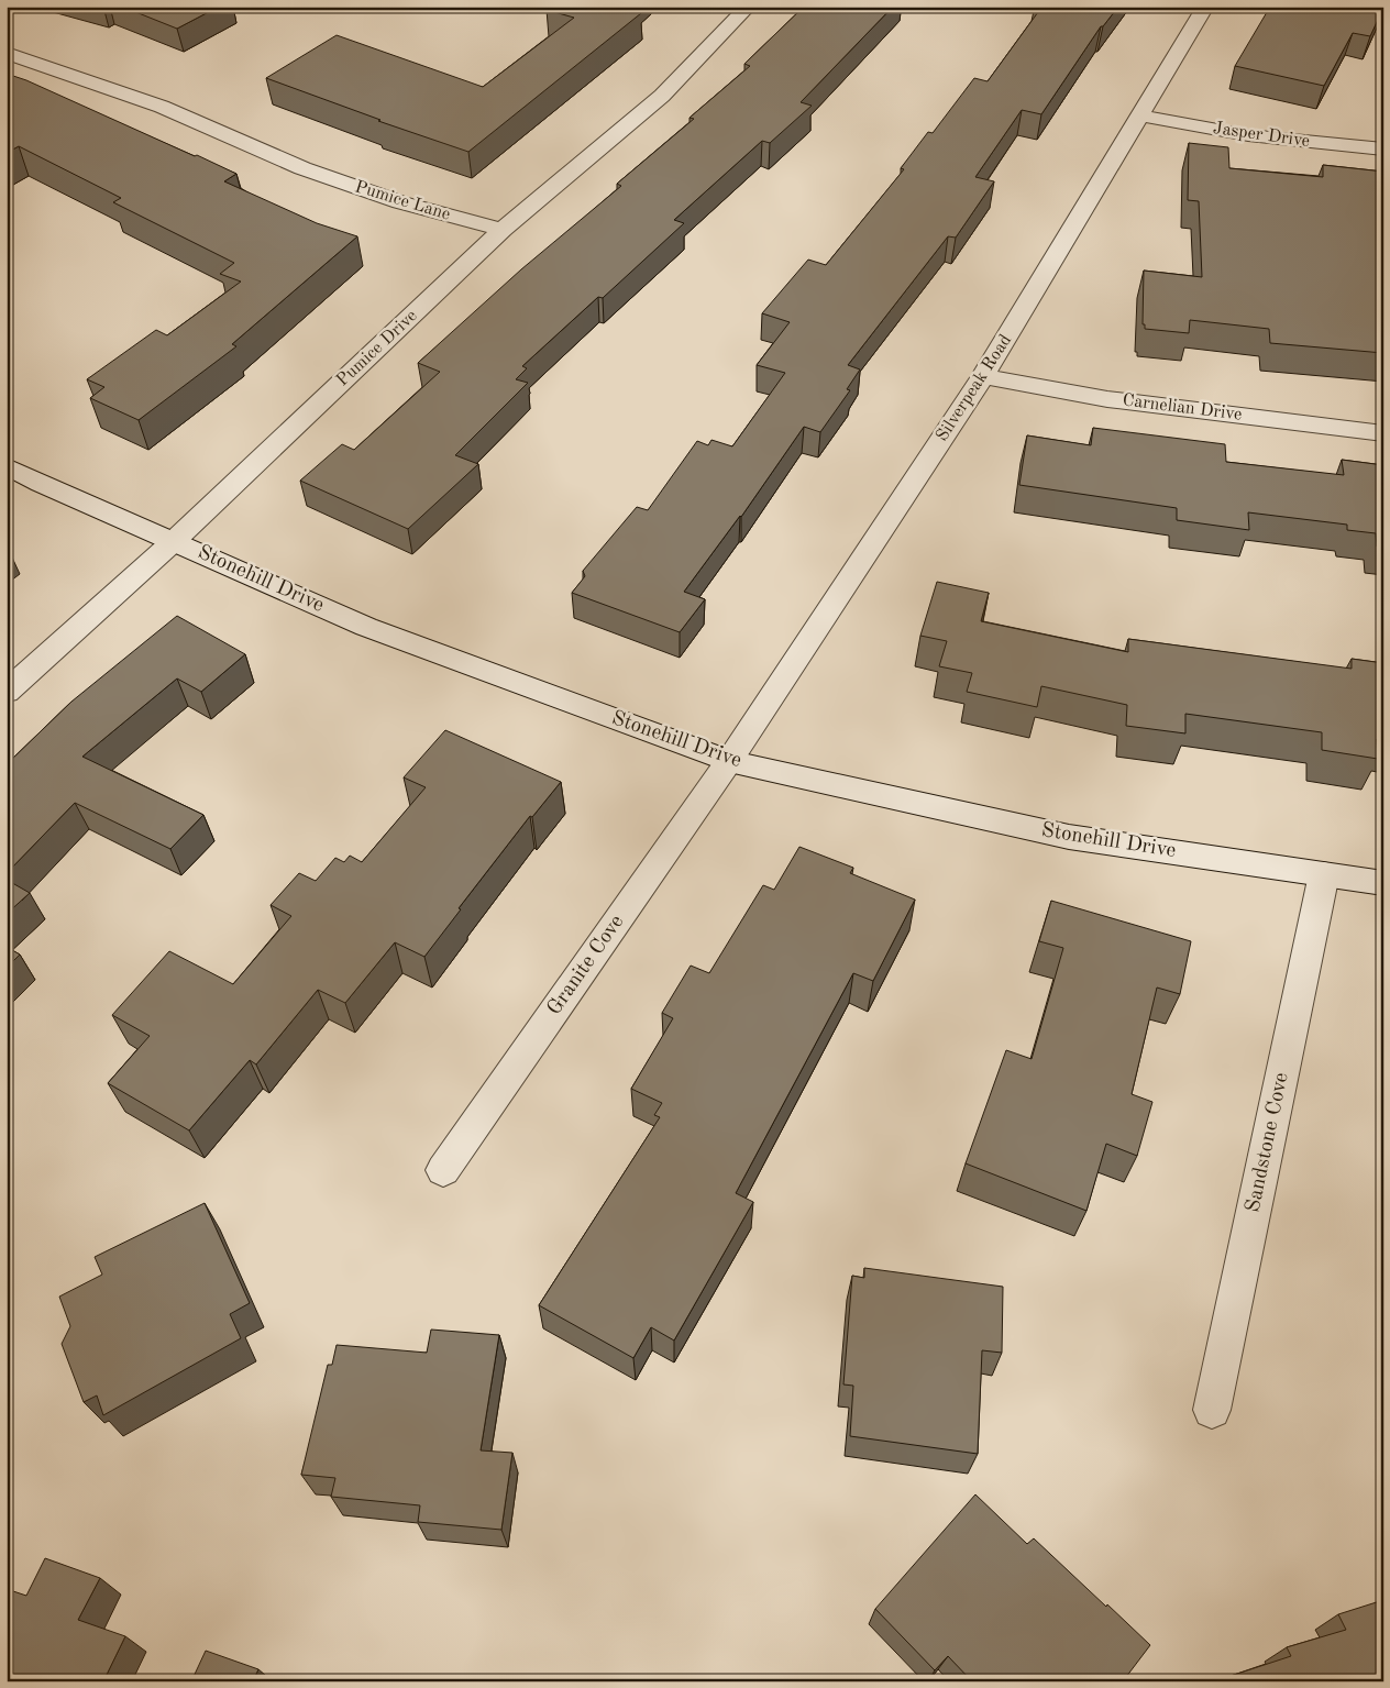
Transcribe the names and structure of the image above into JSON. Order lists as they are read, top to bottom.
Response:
{
  "streets": {
    "street": [
      "Jasper Drive",
      "Pumice Lane",
      "Pumice Drive",
      "Silverpeak Road",
      "Carnelian Drive",
      "Stonehill Drive",
      "Granite Cove",
      "Sandstone Cove"
    ]
  },
  "crossings": [
    ["Jasper Drive", "Silverpeak Road"],
    ["Pumice Lane", "Pumice Drive"],
    ["Pumice Drive", "Stonehill Drive"],
    ["Silverpeak Road", "Carnelian Drive"],
    ["Silverpeak Road", "Stonehill Drive"],
    ["Silverpeak Road", "Granite Cove"],
    ["Stonehill Drive", "Granite Cove"],
    ["Stonehill Drive", "Sandstone Cove"]
  ]
}
